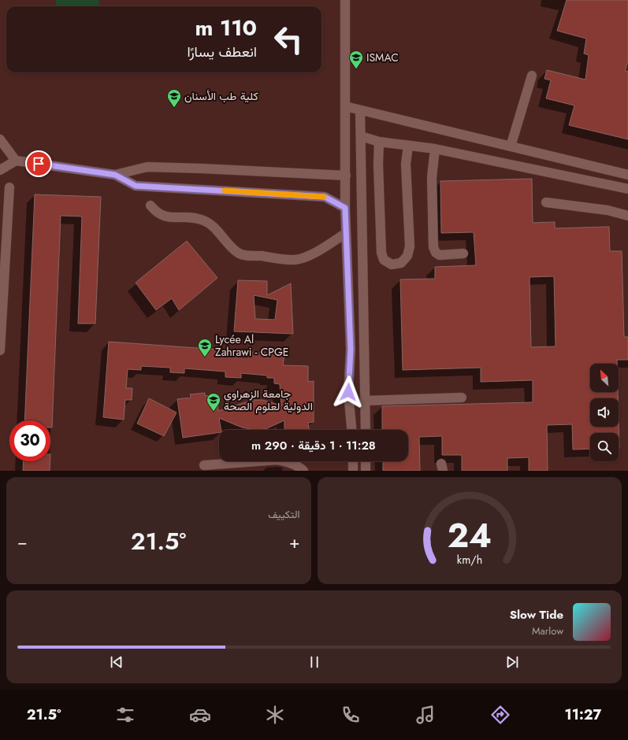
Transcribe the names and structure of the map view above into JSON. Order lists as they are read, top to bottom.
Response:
{
  "places": {
    "school or university": [
      "ISMAC",
      "كلية طب الأسنان",
      "Lycée Al Zahrawi - CPGE",
      "جامعة الزهراوي الدولية لعلوم الصحة"
    ]
  },
  "north": "top left",
  "page": {
    "turn": ["110 m", "انعطف يسارًا"],
    "limit": "30",
    "trip": "11:28 · 1 دقيقة · 290 m",
    "tile": "التكييف",
    "heat": ["−", "21.5°", "+"],
    "song": ["Slow Tide", "Marlow"],
    "tabs": ["11:27", "21.5°"],
    "gauge": ["24", "km/h"]
  }
}
